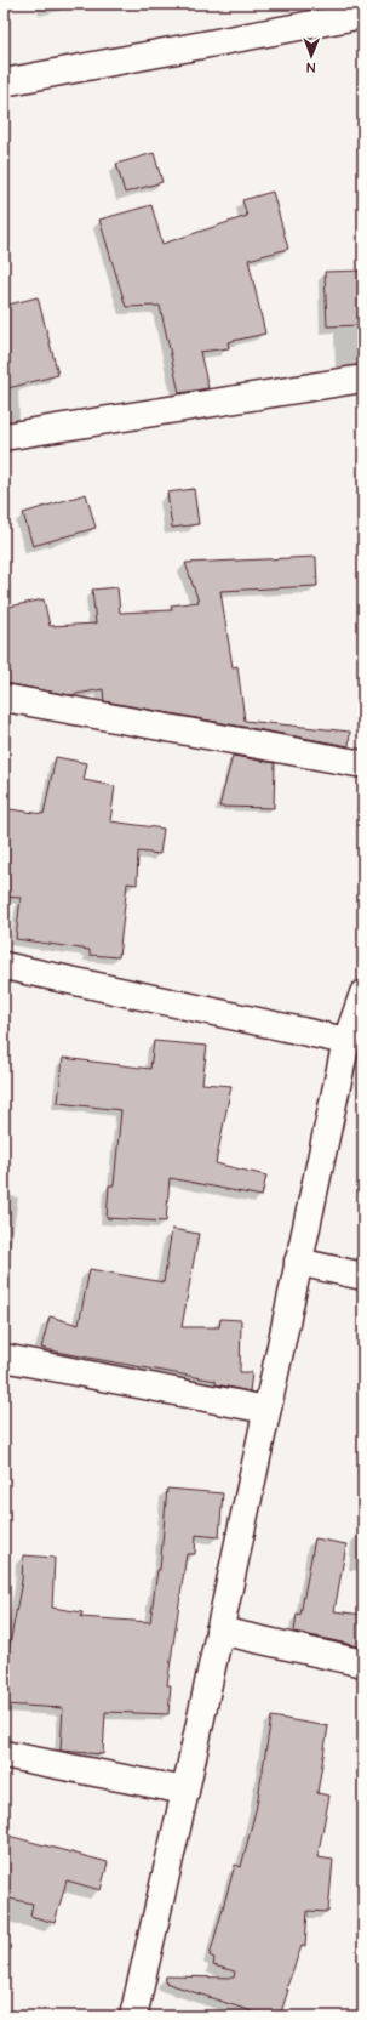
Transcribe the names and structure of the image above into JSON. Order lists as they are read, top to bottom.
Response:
{
  "north": "bottom"
}
